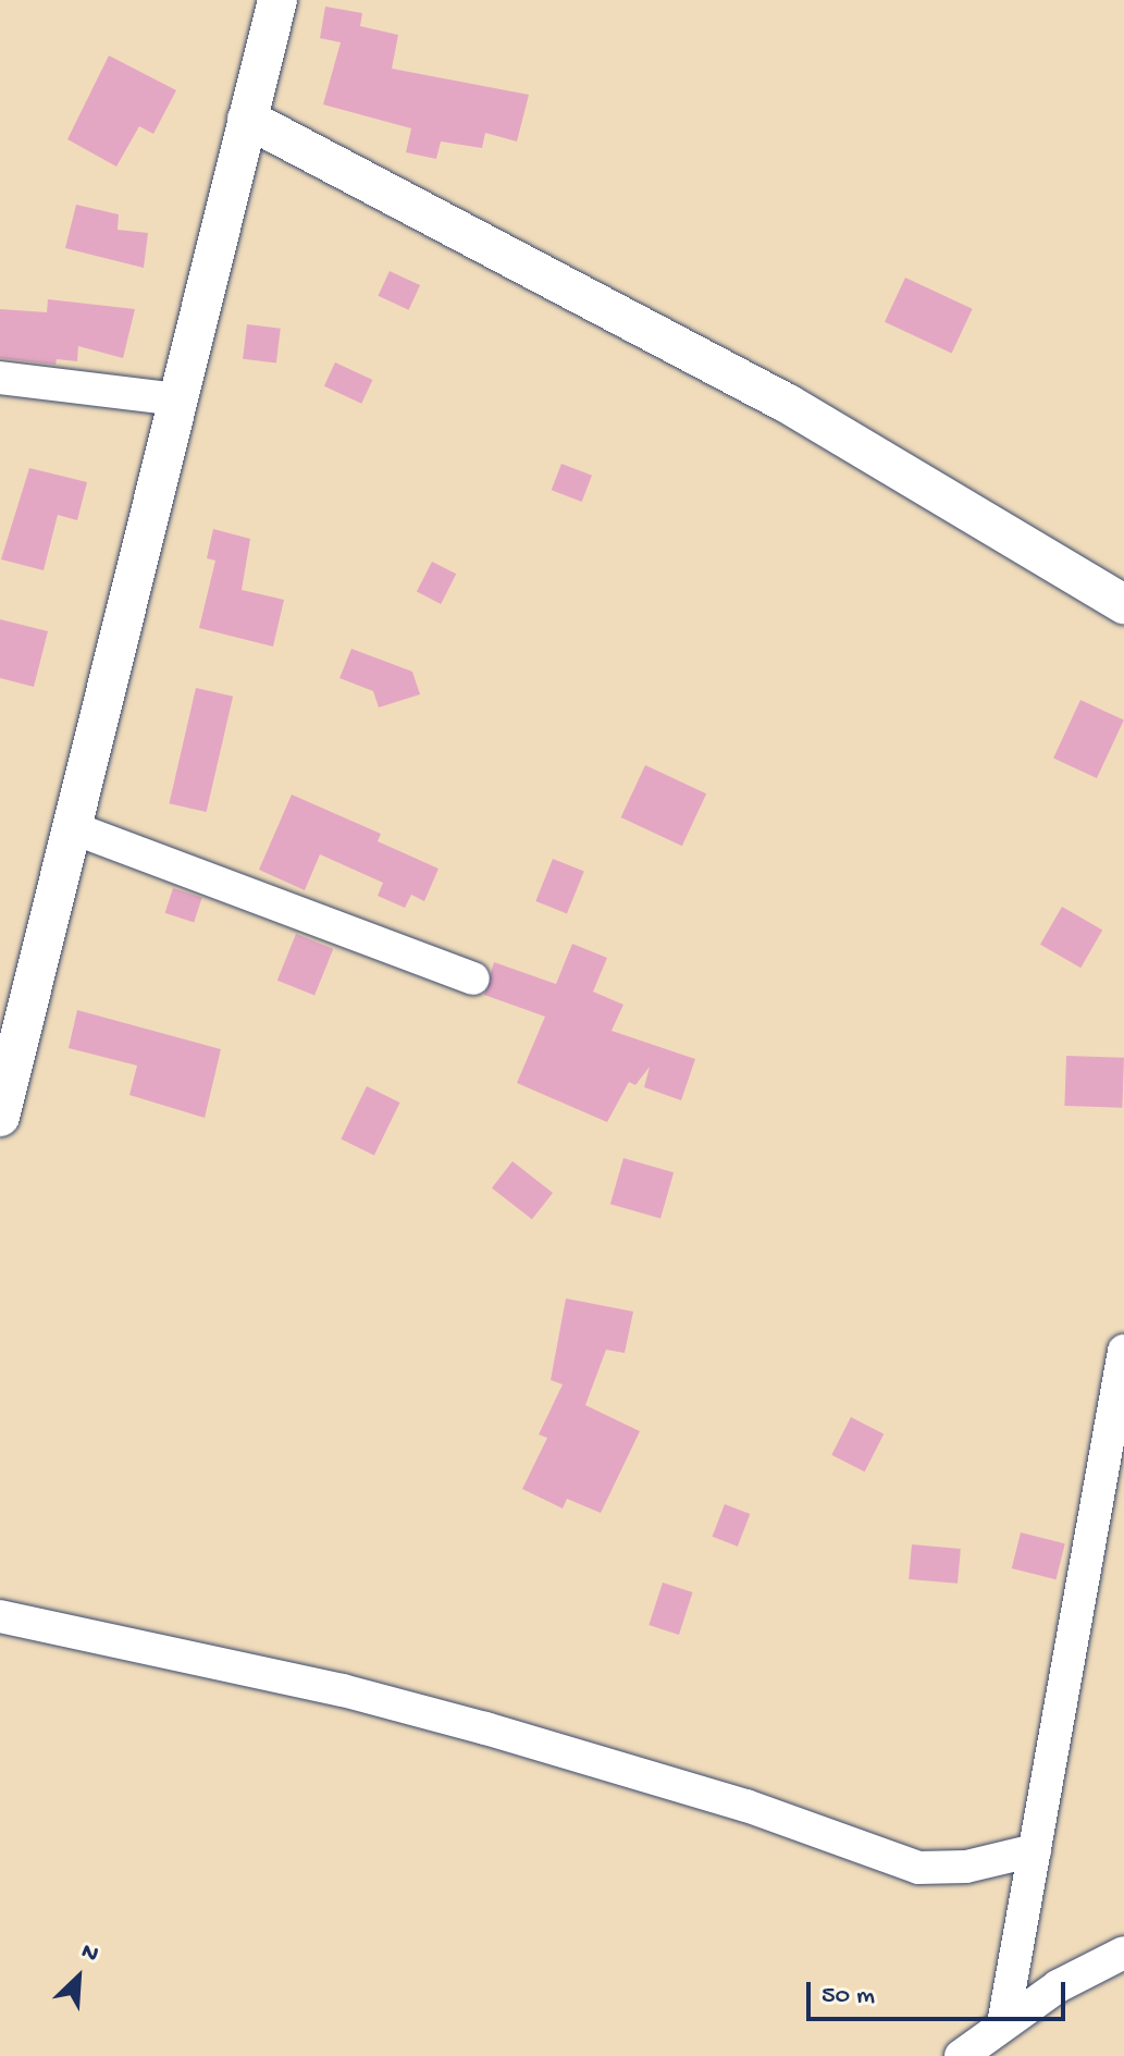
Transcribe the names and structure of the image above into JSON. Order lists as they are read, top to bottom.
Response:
{
  "scale_bar": "50 m",
  "north": "top right"
}
